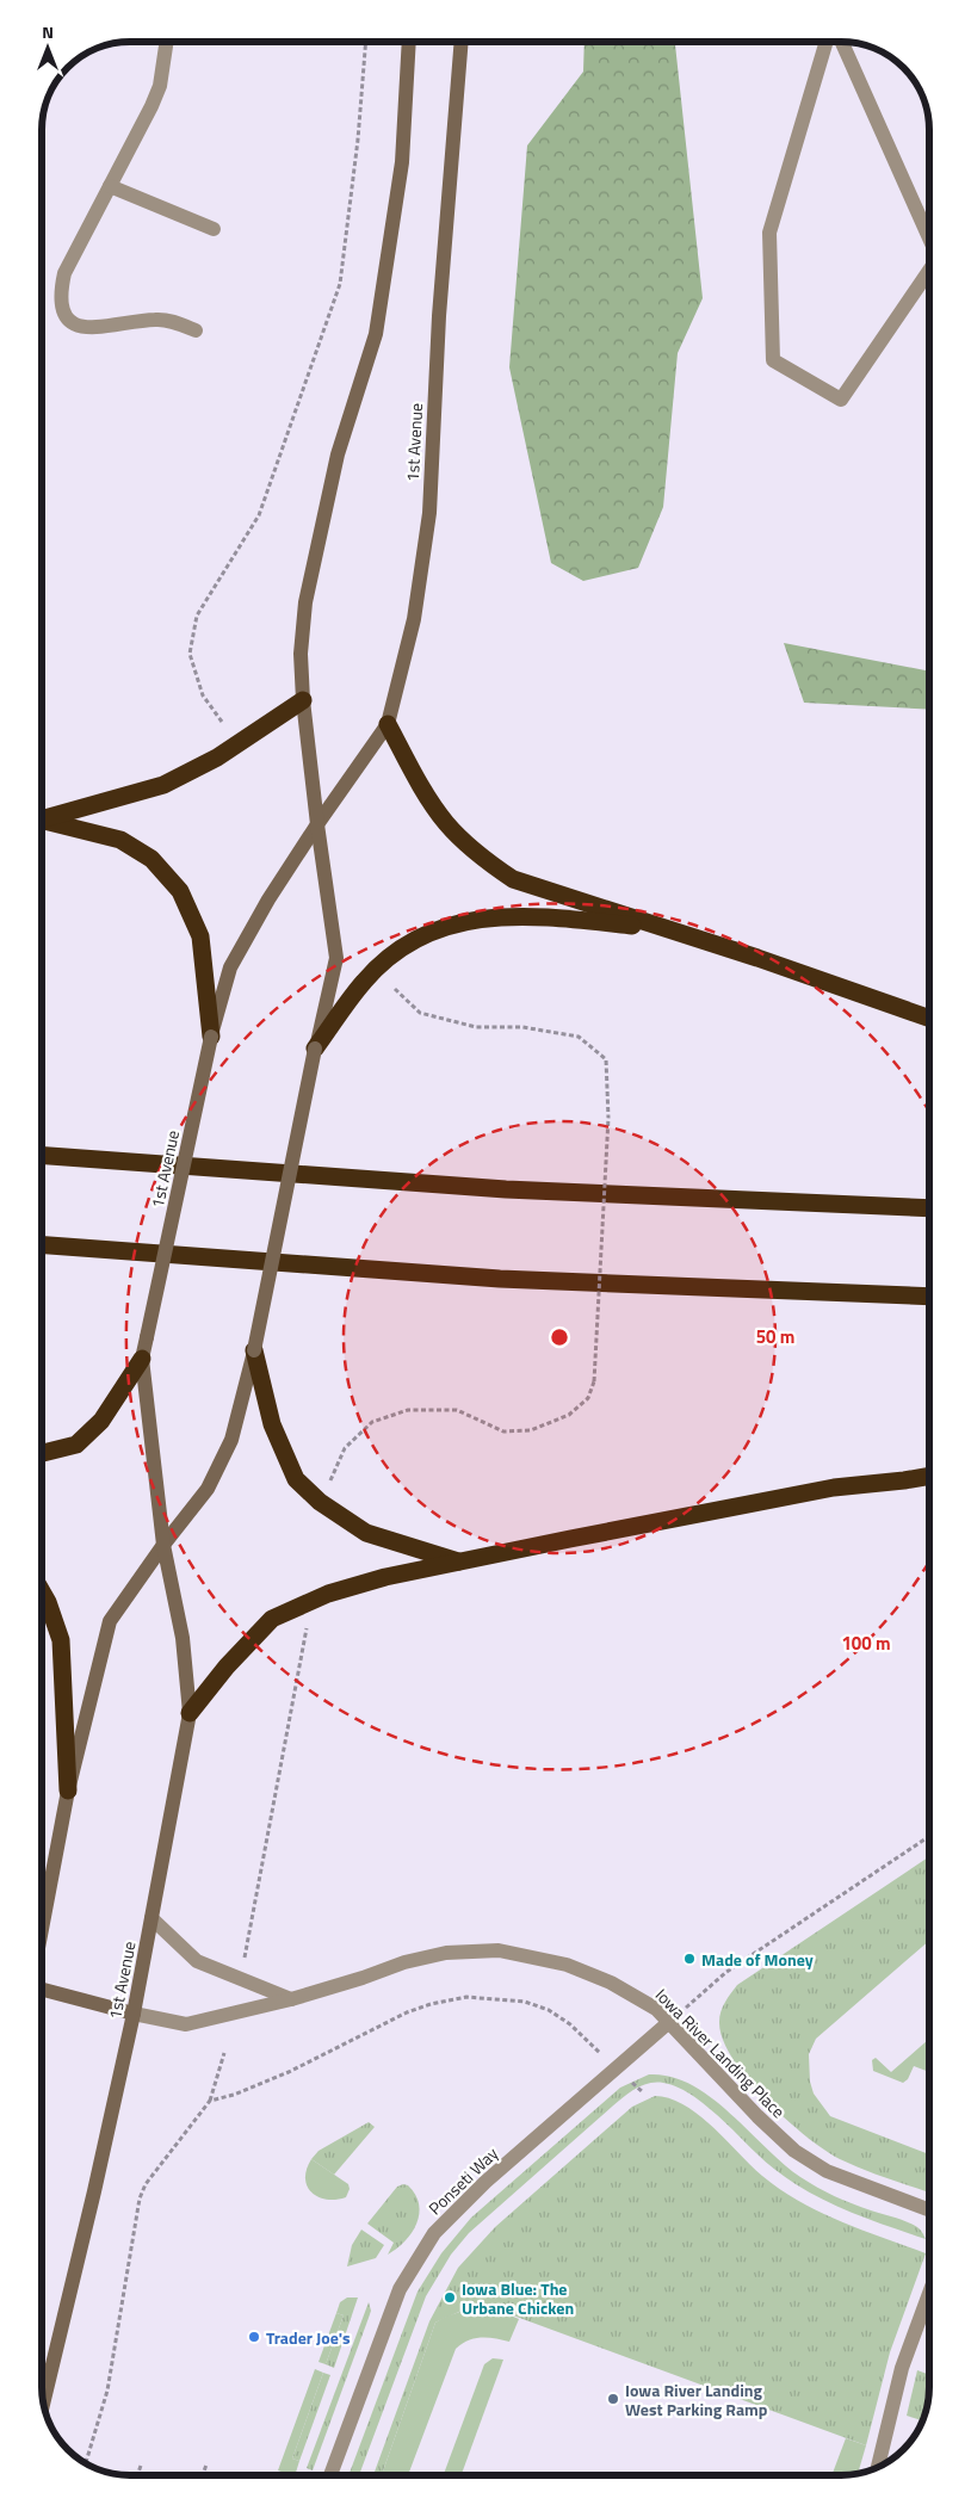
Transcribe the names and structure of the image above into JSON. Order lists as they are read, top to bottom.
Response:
{
  "streets": {
    "main road": ["1st Avenue"],
    "street": ["Iowa River Landing Place", "Ponseti Way"]
  },
  "crossings": [
    ["1st Avenue", "Iowa River Landing Place"],
    ["Iowa River Landing Place", "Ponseti Way"]
  ],
  "places": [
    "Made of Money",
    "Iowa Blue: The Urbane Chicken",
    "Trader Joe's",
    "Iowa River Landing West Parking Ramp"
  ],
  "north": "top",
  "rings": ["50 m", "100 m"]
}
